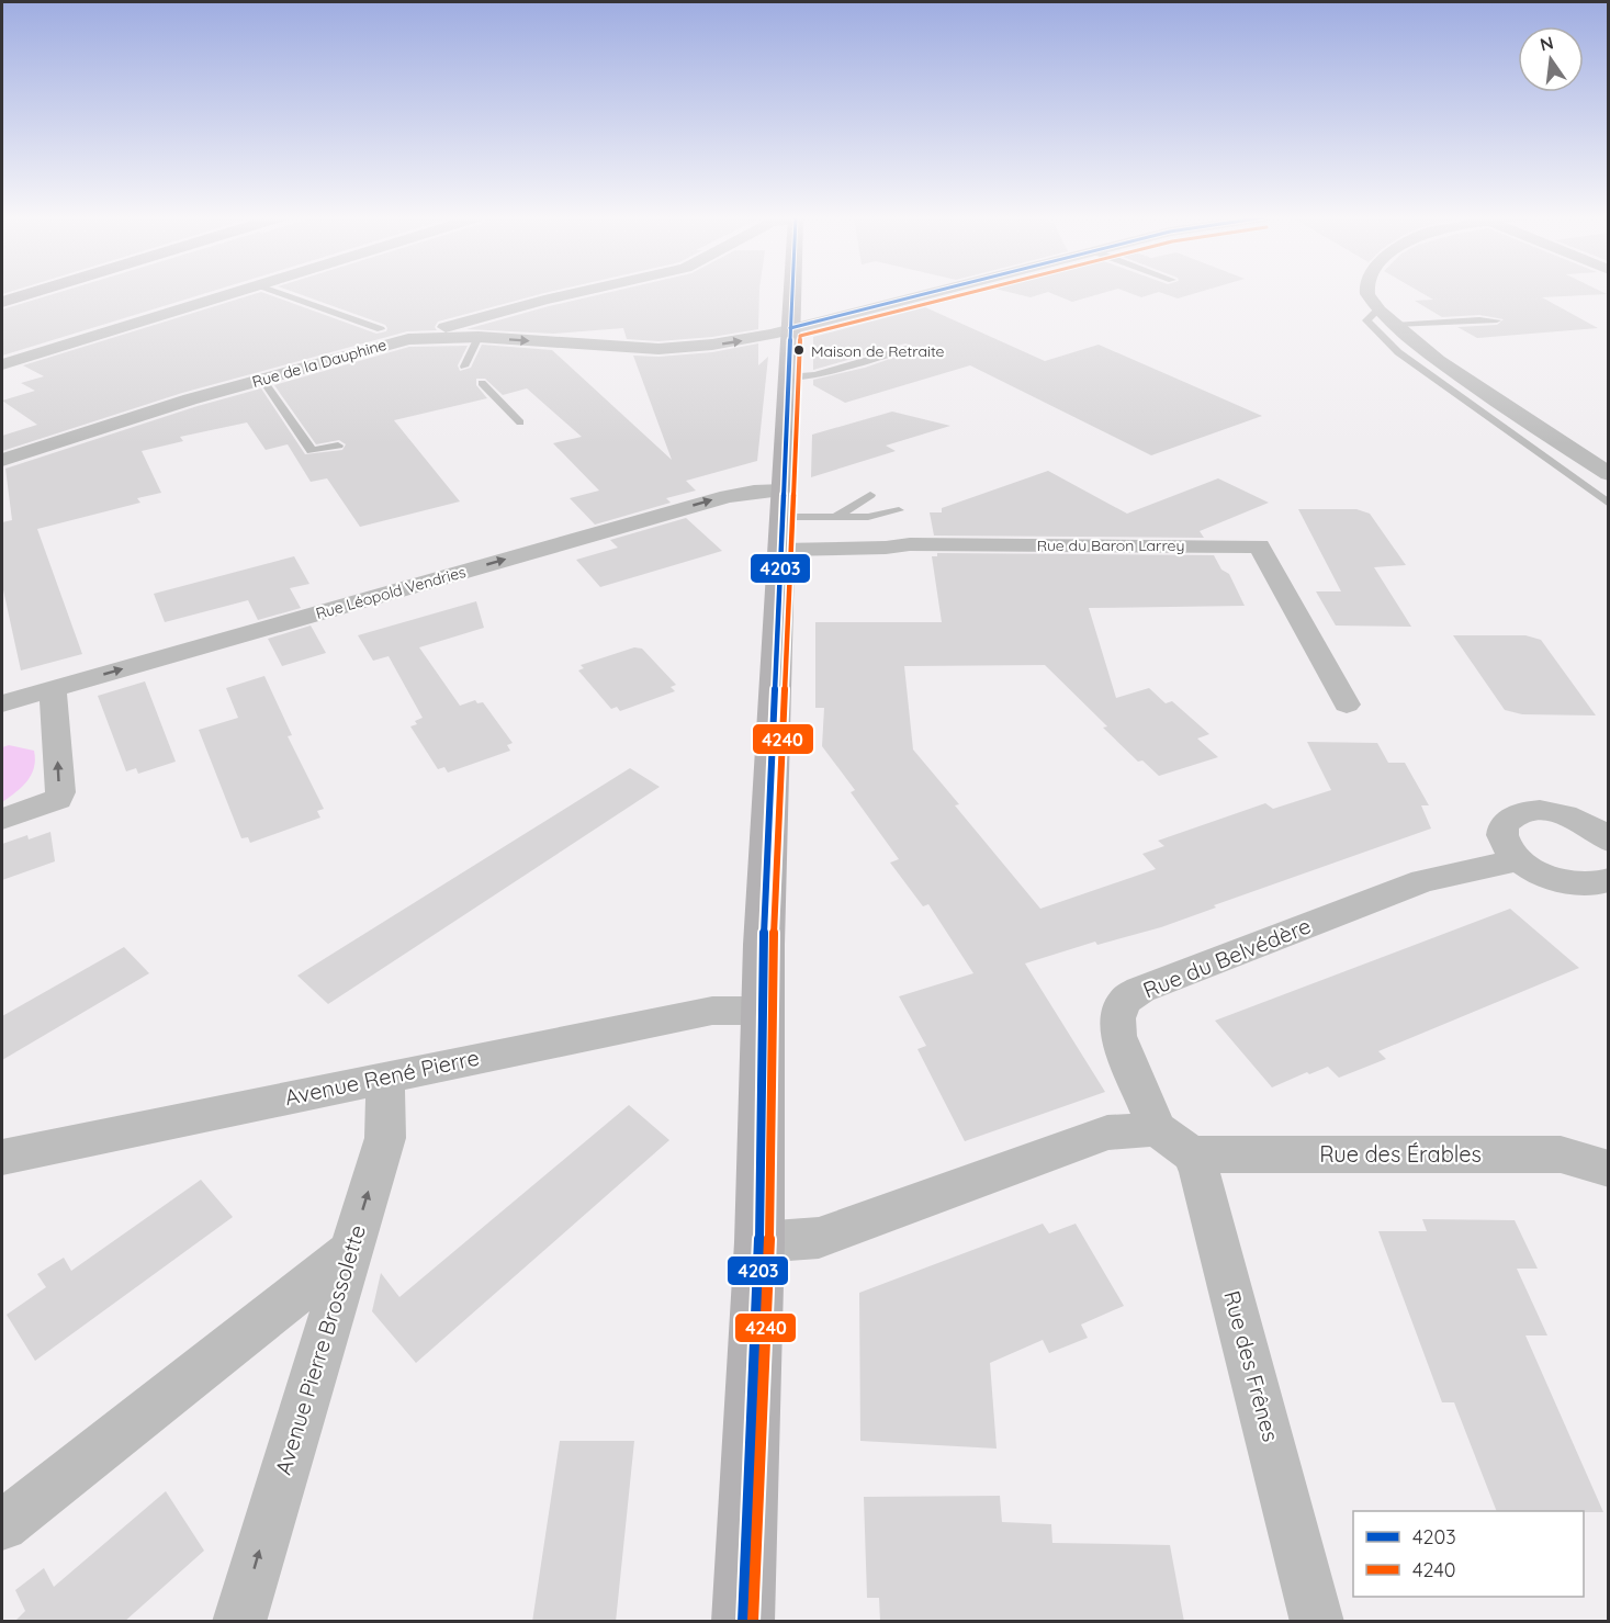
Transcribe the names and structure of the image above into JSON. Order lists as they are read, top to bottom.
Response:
{
  "streets": {
    "street": [
      "Rue de la Dauphine",
      "Rue du Baron Larrey",
      "Rue Léopold Vendries",
      "Rue du Belvédère",
      "Avenue René Pierre",
      "Rue des Érables",
      "Avenue Pierre Brossolette",
      "Rue des Frênes"
    ]
  },
  "crossings": [
    ["Rue du Belvédère", "Rue des Érables"],
    ["Rue du Belvédère", "Rue des Frênes"],
    ["Avenue René Pierre", "Avenue Pierre Brossolette"],
    ["Rue des Érables", "Rue des Frênes"]
  ],
  "one_way": ["Rue Léopold Vendries", "Avenue Pierre Brossolette"],
  "places": ["Maison de Retraite"],
  "lines": ["transit line 4203", "transit line 4240"],
  "legend": ["4203", "4240"],
  "north": "top"
}
